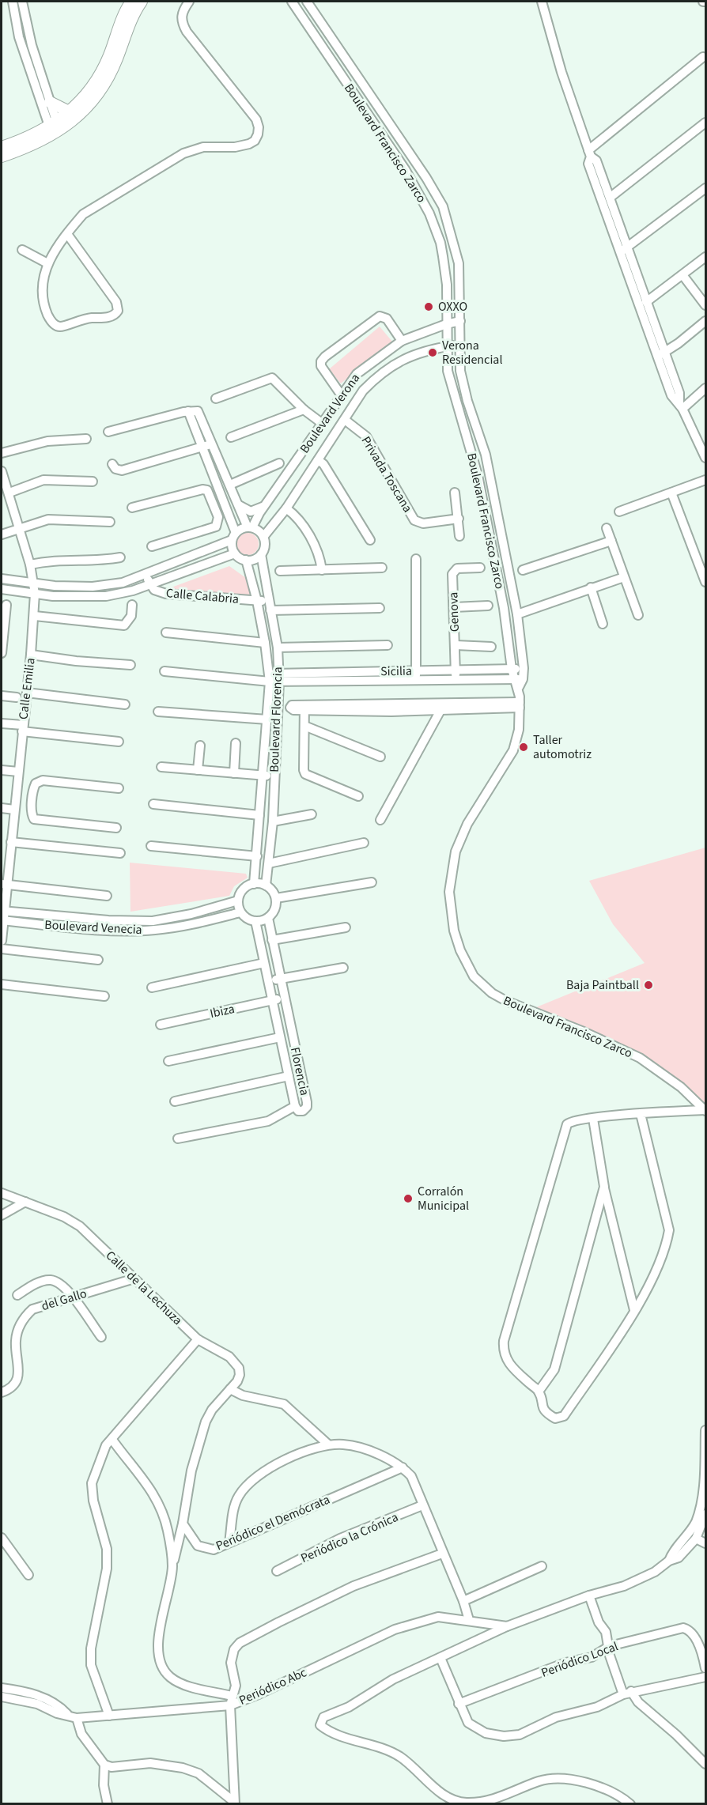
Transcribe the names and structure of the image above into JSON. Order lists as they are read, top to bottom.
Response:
{
  "streets": {
    "street": [
      "Boulevard Francisco Zarco",
      "Boulevard Verona",
      "Privada Toscana",
      "Calle Calabria",
      "Genova",
      "Sicilia",
      "Calle Emilia",
      "Boulevard Florencia",
      "Boulevard Venecia",
      "Ibiza",
      "Florencia",
      "Calle de la Lechuza",
      "del Gallo",
      "Periódico el Demócrata",
      "Periódico la Crónica",
      "Periódico Local",
      "Periódico Abc"
    ]
  },
  "crossings": [
    ["Boulevard Francisco Zarco", "Boulevard Verona"],
    ["Boulevard Francisco Zarco", "Sicilia"],
    ["Boulevard Verona", "Privada Toscana"],
    ["Boulevard Verona", "Boulevard Florencia"],
    ["Calle Calabria", "Boulevard Florencia"],
    ["Genova", "Sicilia"],
    ["Sicilia", "Boulevard Florencia"],
    ["Calle Emilia", "Boulevard Venecia"],
    ["Boulevard Florencia", "Boulevard Venecia"],
    ["Boulevard Florencia", "Florencia"],
    ["Boulevard Venecia", "Florencia"],
    ["Ibiza", "Florencia"],
    ["Calle de la Lechuza", "del Gallo"]
  ],
  "places": [
    "OXXO",
    "Verona Residencial",
    "Taller automotriz",
    "Baja Paintball",
    "Corralón Municipal"
  ]
}
